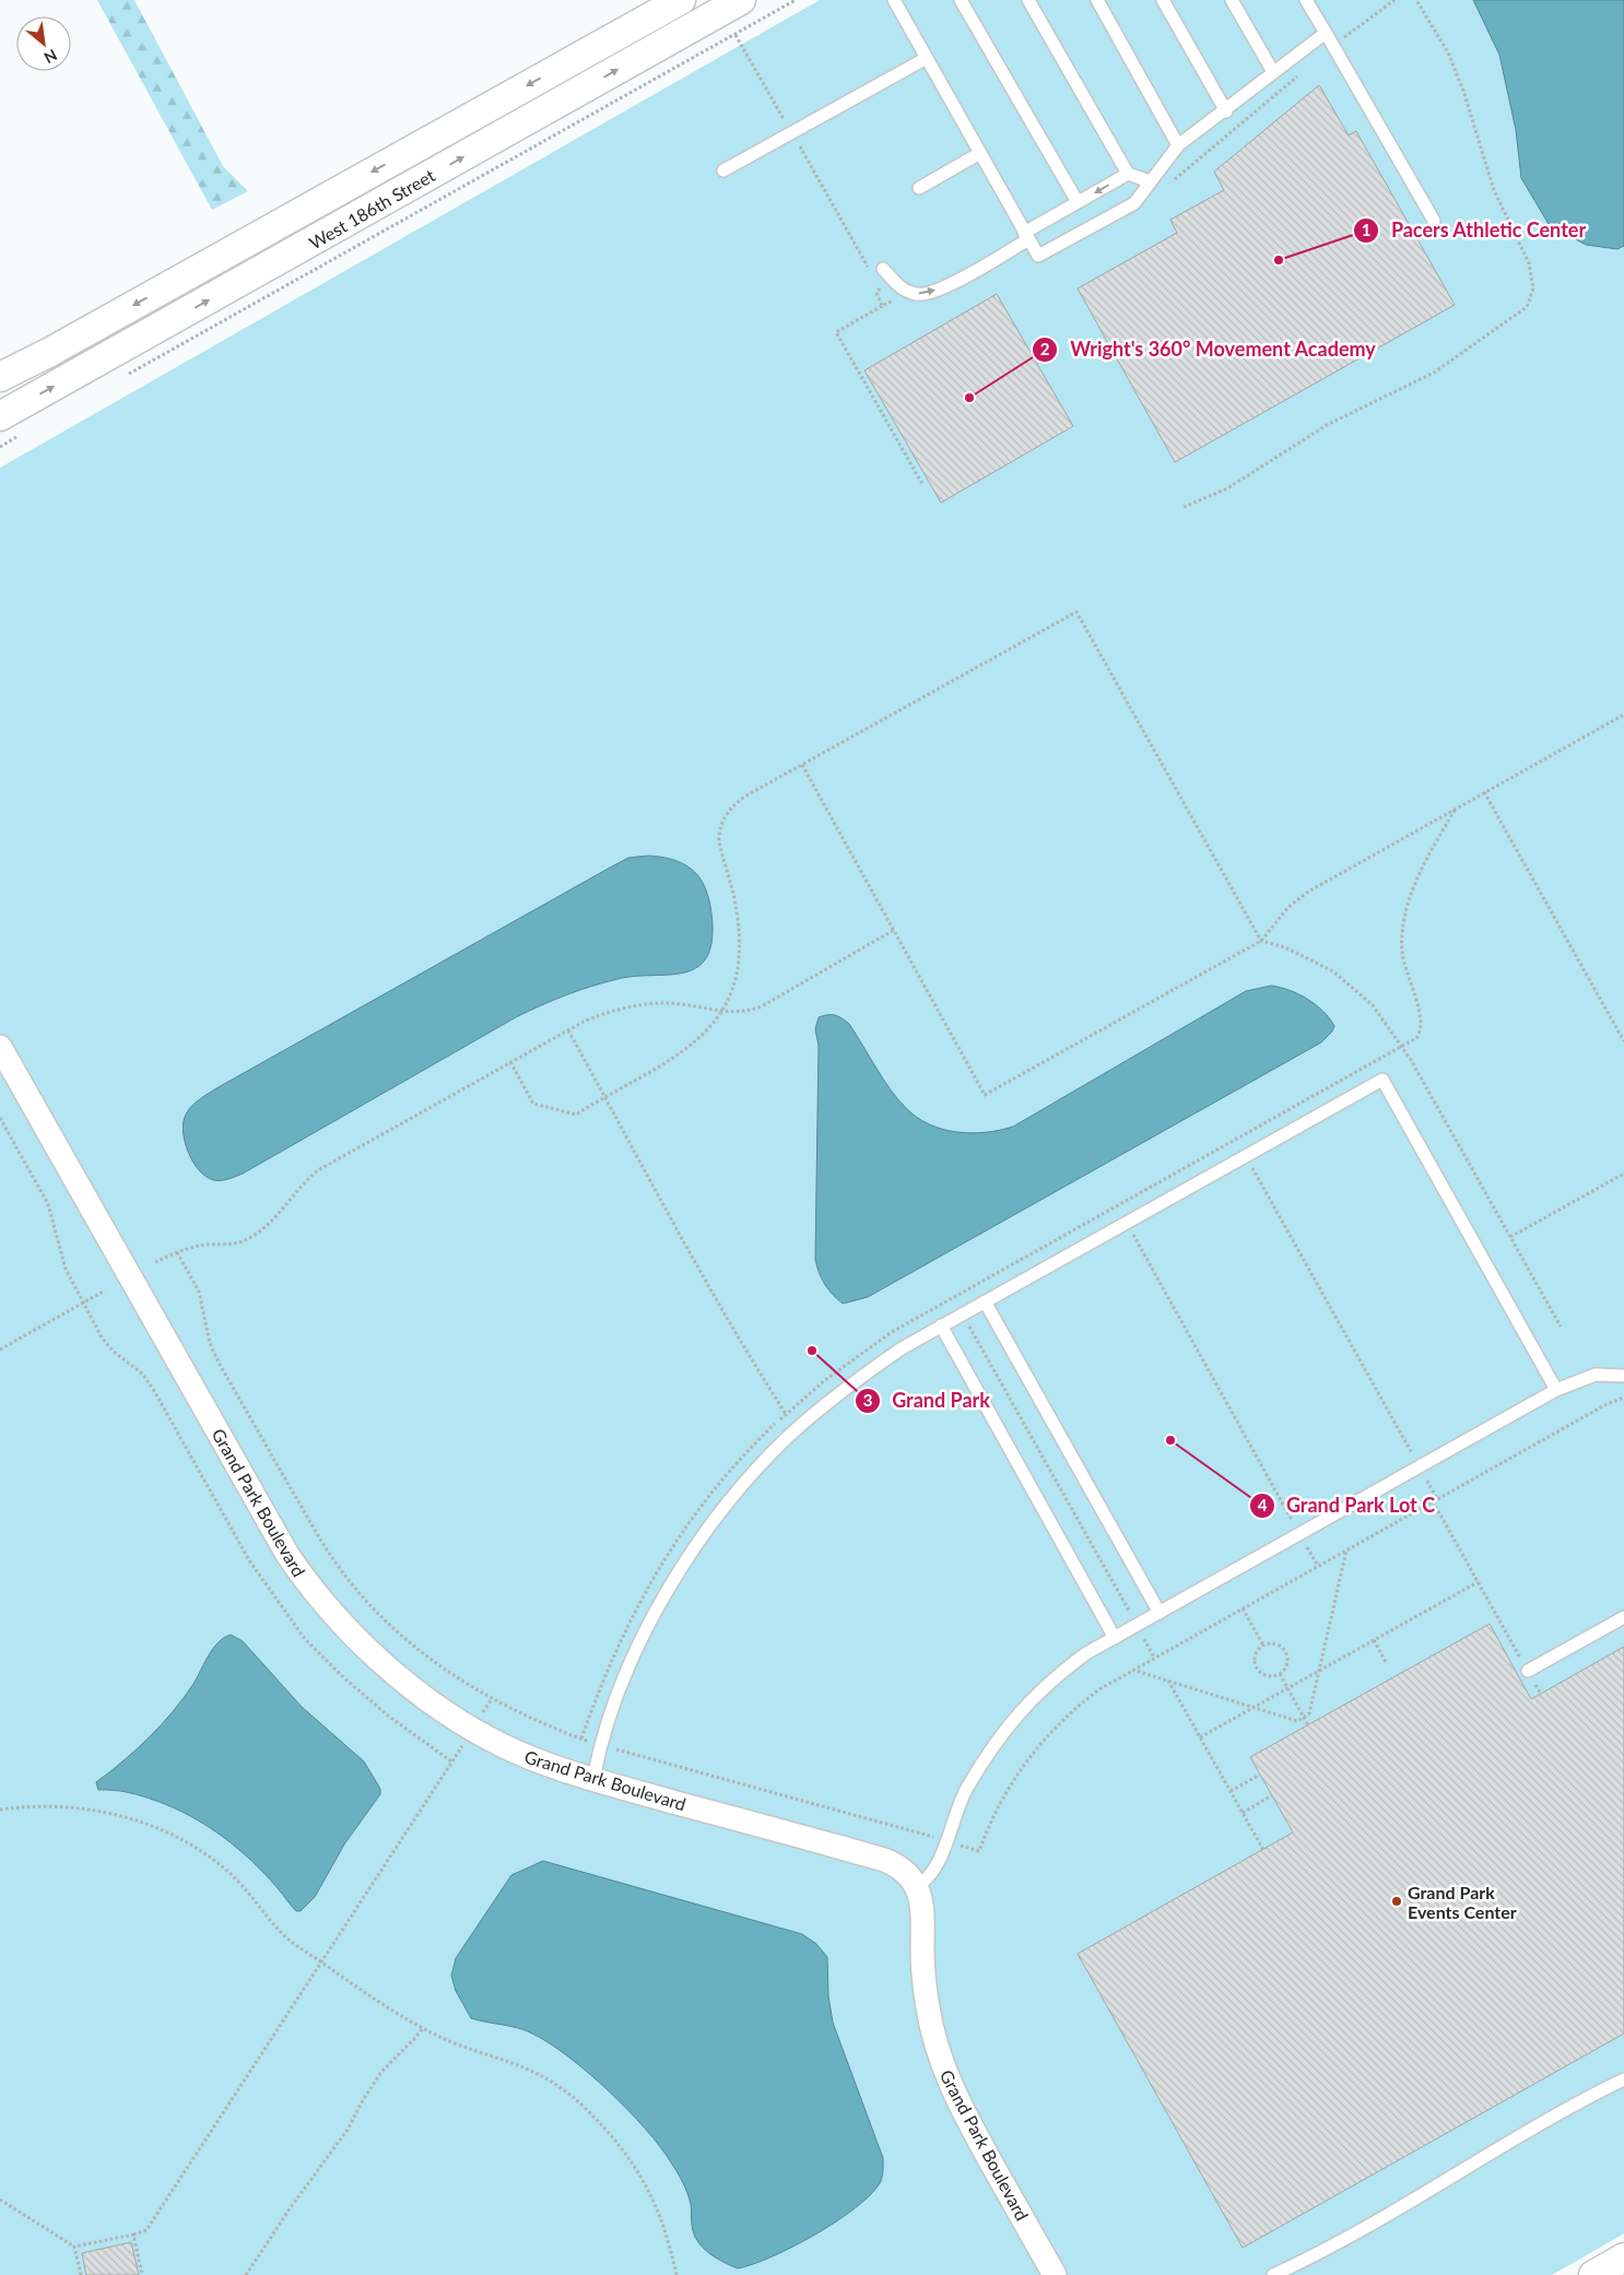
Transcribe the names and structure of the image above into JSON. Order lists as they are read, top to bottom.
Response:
{
  "streets": {
    "street": ["West 186th Street", "Grand Park Boulevard"]
  },
  "places": [
    "Pacers Athletic Center",
    "Wright's 360° Movement Academy",
    "Grand Park",
    "Grand Park Lot C",
    "Grand Park Events Center"
  ],
  "north": "bottom right"
}
